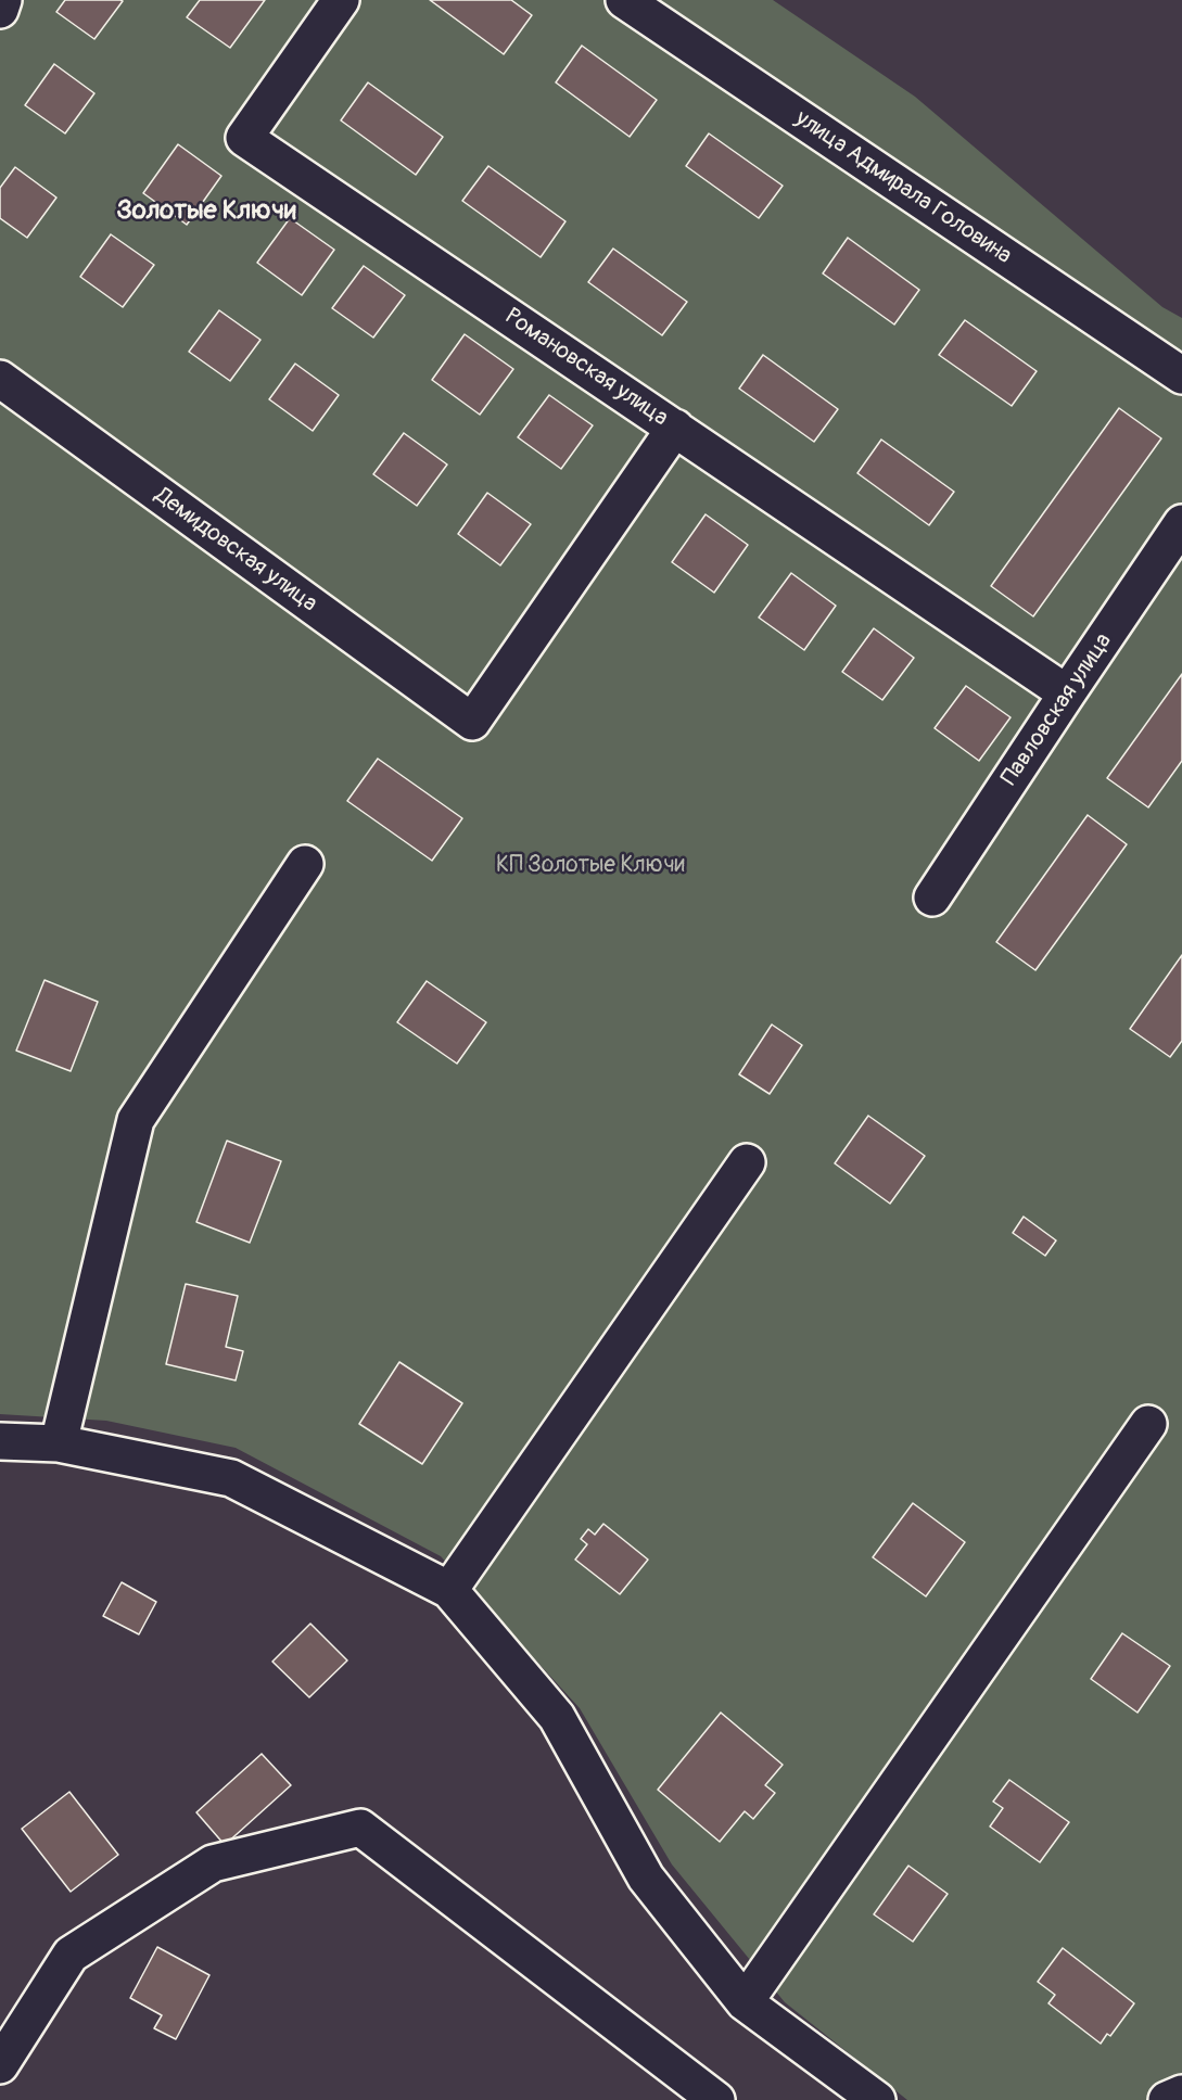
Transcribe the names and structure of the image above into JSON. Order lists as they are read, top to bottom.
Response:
{
  "streets": {
    "street": [
      "улица Адмирала Головина",
      "Романовская улица",
      "Демидовская улица",
      "Павловская улица"
    ]
  },
  "crossings": [
    ["Романовская улица", "Демидовская улица"],
    ["Романовская улица", "Павловская улица"]
  ],
  "districts": ["Золотые Ключи"],
  "parks": ["КП Золотые Ключи"]
}
